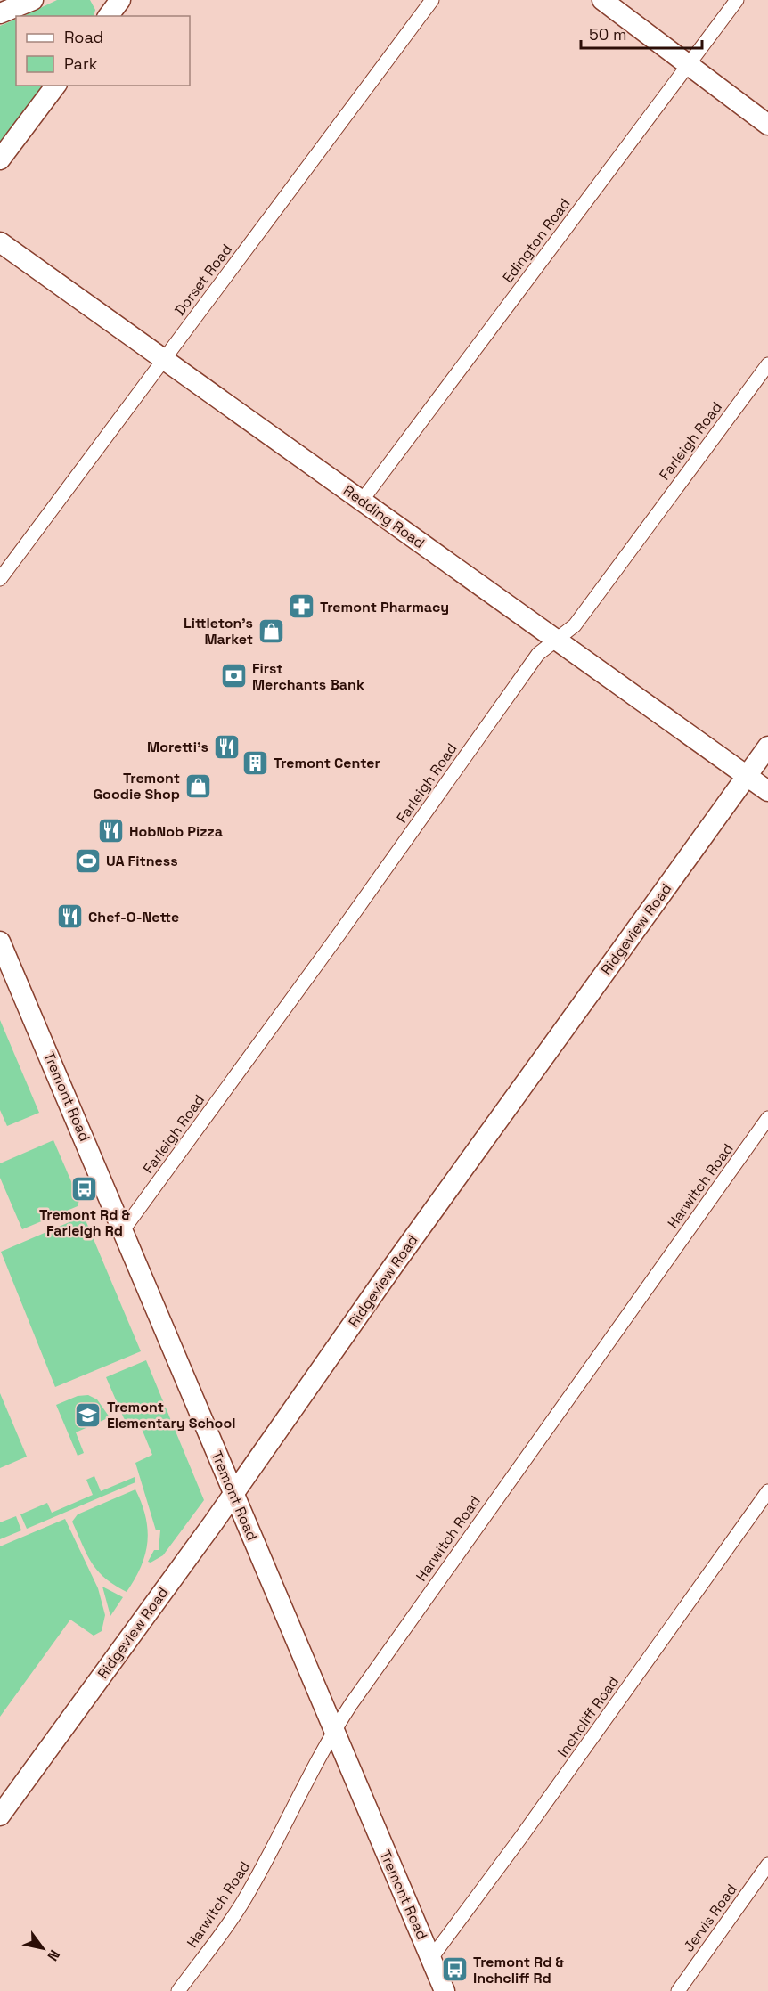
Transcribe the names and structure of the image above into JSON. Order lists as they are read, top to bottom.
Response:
{
  "streets": {
    "main road": ["Redding Road", "Ridgeview Road", "Tremont Road"],
    "street": [
      "Edington Road",
      "Dorset Road",
      "Farleigh Road",
      "Harwitch Road",
      "Inchcliff Road",
      "Jervis Road"
    ]
  },
  "crossings": [
    ["Edington Road", "Redding Road"],
    ["Dorset Road", "Redding Road"],
    ["Farleigh Road", "Redding Road"],
    ["Farleigh Road", "Tremont Road"],
    ["Redding Road", "Ridgeview Road"],
    ["Ridgeview Road", "Tremont Road"],
    ["Tremont Road", "Harwitch Road"],
    ["Tremont Road", "Inchcliff Road"]
  ],
  "places": {
    "pharmacy": ["Tremont Pharmacy"],
    "shop": ["Littleton’s Market", "Tremont Goodie Shop"],
    "bank": ["First Merchants Bank"],
    "restaurant": ["Moretti's", "HobNob Pizza", "Chef-O-Nette"],
    "building": ["Tremont Center"],
    "sports": ["UA Fitness"],
    "bus stop": ["Tremont Rd & Farleigh Rd", "Tremont Rd & Inchcliff Rd"],
    "school or university": ["Tremont Elementary School"]
  },
  "legend": ["Road", "Park"],
  "scale_bar": "50 m",
  "north": "bottom right"
}
